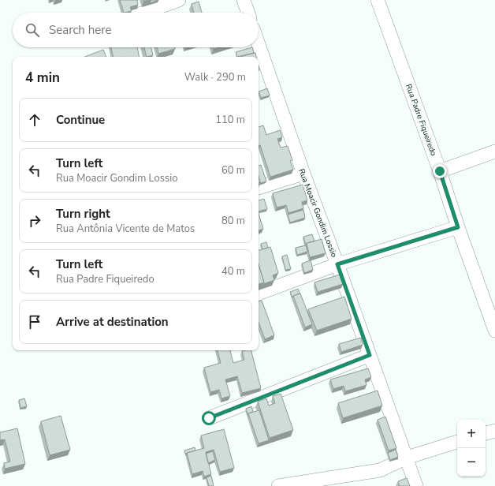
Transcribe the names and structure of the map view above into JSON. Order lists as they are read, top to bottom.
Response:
{
  "streets": {
    "street": ["Rua Padre Fiqueiredo", "Rua Moacir Gondim Lossio"]
  },
  "page": {
    "search": "Search here",
    "heading": ["4 min", "Walk · 290 m"],
    "list": [
      ["Continue", "110 m"],
      ["Turn left", "Rua Moacir Gondim Lossio", "60 m"],
      ["Turn right", "Rua Antônia Vicente de Matos", "80 m"],
      ["Turn left", "Rua Padre Fiqueiredo", "40 m"],
      "Arrive at destination"
    ],
    "map_buttons": ["+", "−"]
  }
}
